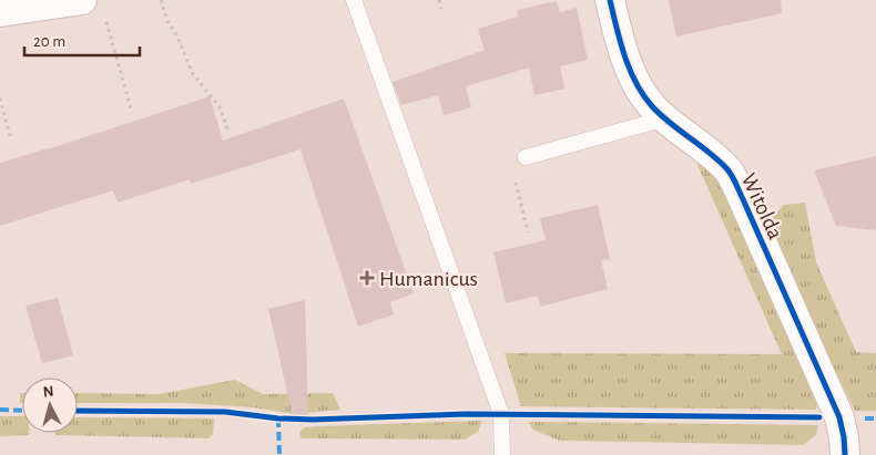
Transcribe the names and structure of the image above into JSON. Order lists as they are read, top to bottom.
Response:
{
  "streets": {
    "street": ["Witolda"]
  },
  "places": {
    "health": ["Humanicus"]
  },
  "scale_bar": "20 m",
  "north": "top"
}
